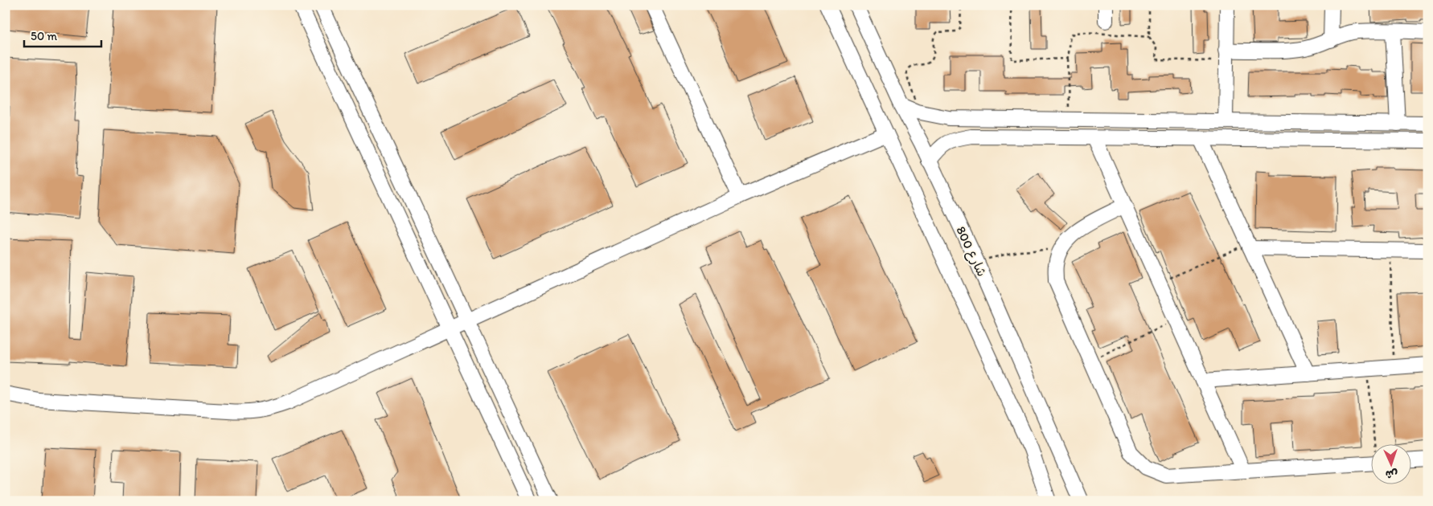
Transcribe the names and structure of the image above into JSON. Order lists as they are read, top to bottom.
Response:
{
  "streets": {
    "street": ["شارع 800"]
  },
  "scale_bar": "50 m",
  "north": "bottom"
}
